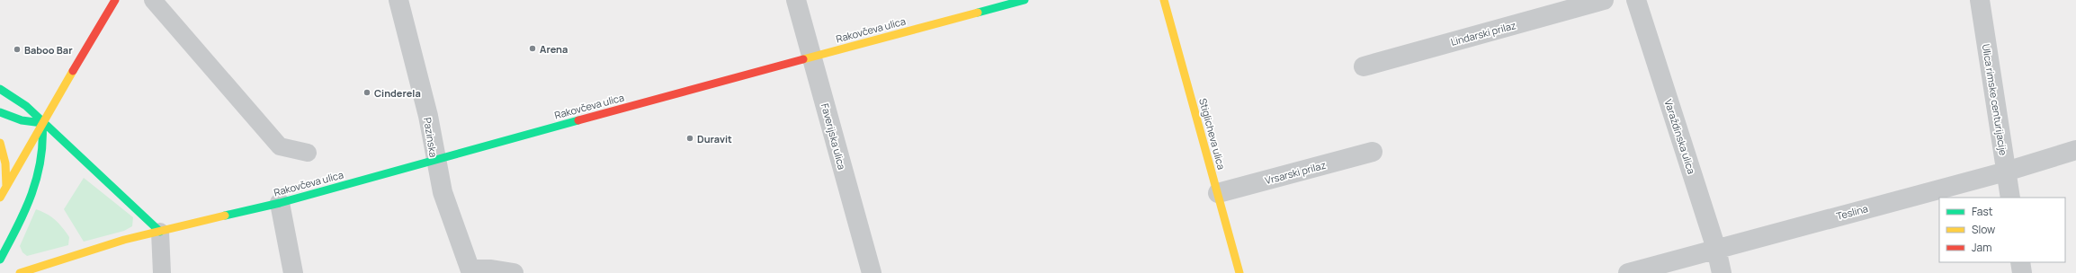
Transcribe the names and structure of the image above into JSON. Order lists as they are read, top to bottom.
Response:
{
  "streets": {
    "main road": ["Rakovčeva ulica", "Stiglicheva ulica"],
    "street": [
      "Lindarski prilaz",
      "Ulica rimske centurijacije",
      "Faverijska ulica",
      "Varaždinska ulica",
      "Pazinska",
      "Vrsarski prilaz",
      "Teslina"
    ]
  },
  "crossings": [
    ["Rakovčeva ulica", "Faverijska ulica"],
    ["Rakovčeva ulica", "Pazinska"],
    ["Ulica rimske centurijacije", "Teslina"],
    ["Stiglicheva ulica", "Vrsarski prilaz"],
    ["Varaždinska ulica", "Teslina"]
  ],
  "places": [
    "Arena",
    "Baboo Bar",
    "Cinderela",
    "Duravit"
  ],
  "legend": ["Fast", "Slow", "Jam"]
}
